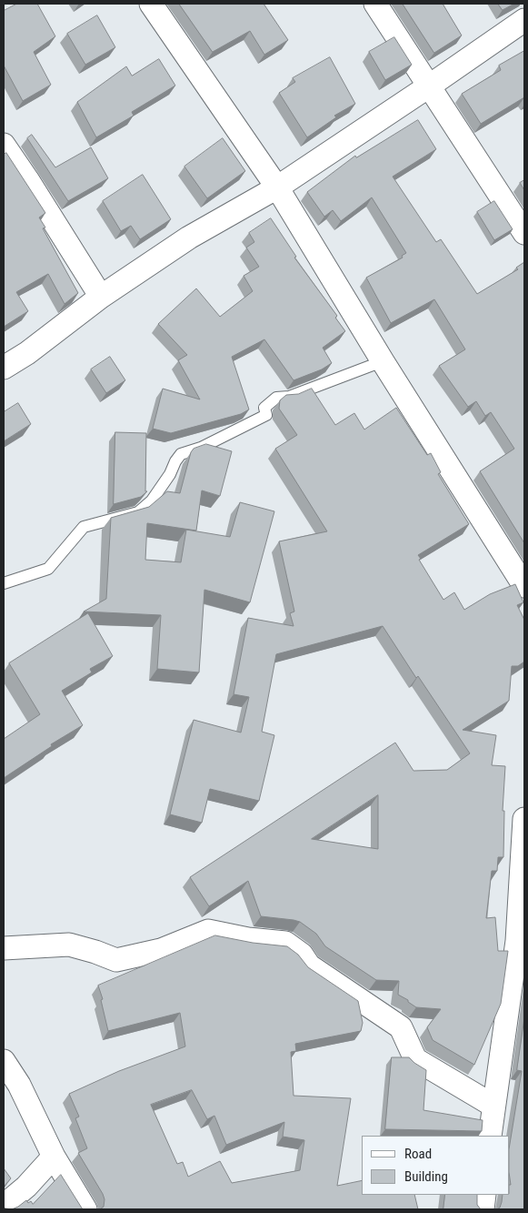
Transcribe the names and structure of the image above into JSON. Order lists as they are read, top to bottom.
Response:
{
  "legend": ["Road", "Building"]
}
